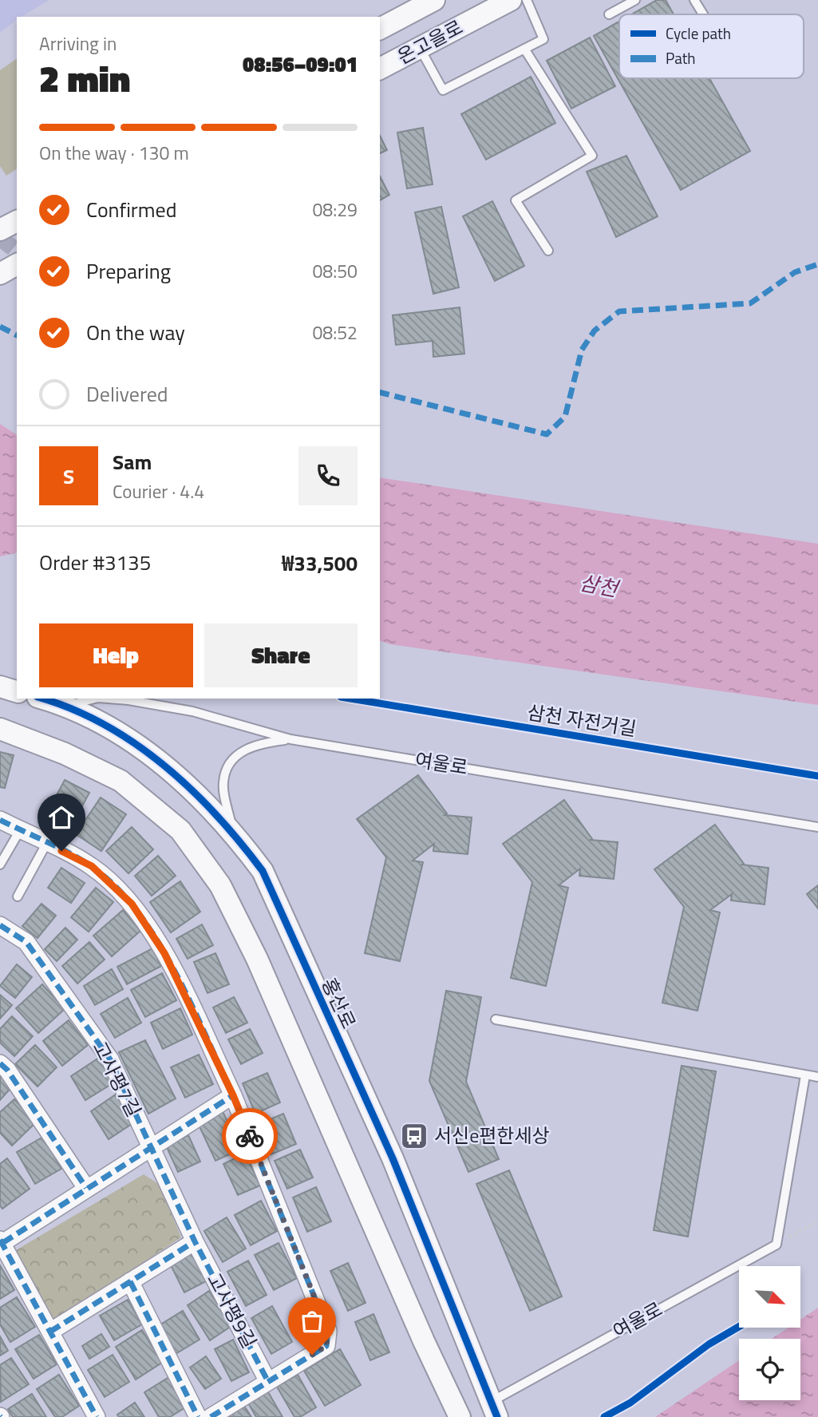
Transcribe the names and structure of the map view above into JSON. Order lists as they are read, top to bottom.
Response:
{
  "streets": {
    "street": [
      "온고을로",
      "여울로",
      "홍산로",
      "고사평7길",
      "고사평9길"
    ],
    "cycle path": ["삼천 자전거길"]
  },
  "crossings": [
    ["여울로", "홍산로"],
    ["고사평7길", "고사평9길"]
  ],
  "water": ["삼천"],
  "places": {
    "bus stop": ["서신e편한세상"]
  },
  "legend": ["Cycle path", "Path"],
  "north": "bottom right",
  "page": {
    "heading": ["2 min", "Arriving in", "08:56–09:01"],
    "panel": [
      "Sam",
      "Courier · 4.4",
      "Order #3135",
      "₩33,500"
    ],
    "bar": "On the way · 130 m",
    "list": [
      ["Confirmed", "08:29"],
      ["Preparing", "08:50"],
      ["On the way", "08:52"],
      "Delivered"
    ],
    "round": "S",
    "buttons": ["Help", "Share"]
  }
}
